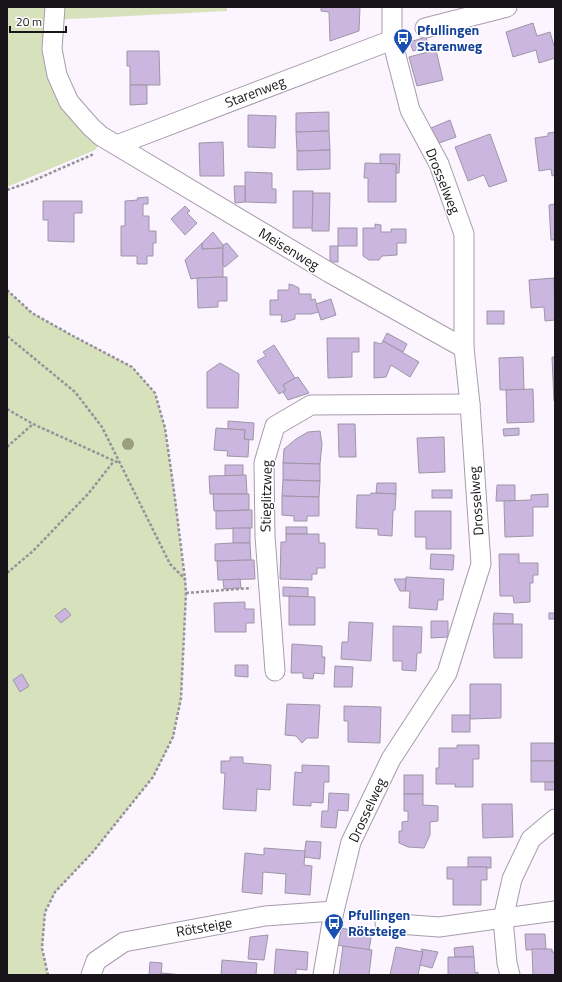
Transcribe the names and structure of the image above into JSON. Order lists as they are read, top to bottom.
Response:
{
  "streets": {
    "street": [
      "Starenweg",
      "Drosselweg",
      "Meisenweg",
      "Stieglitzweg",
      "Rötsteige"
    ]
  },
  "crossings": [
    ["Starenweg", "Drosselweg"],
    ["Starenweg", "Meisenweg"],
    ["Drosselweg", "Meisenweg"],
    ["Drosselweg", "Stieglitzweg"],
    ["Drosselweg", "Rötsteige"]
  ],
  "places": {
    "bus stop": ["Pfullingen Starenweg", "Pfullingen Rötsteige"]
  },
  "scale_bar": "20 m"
}
